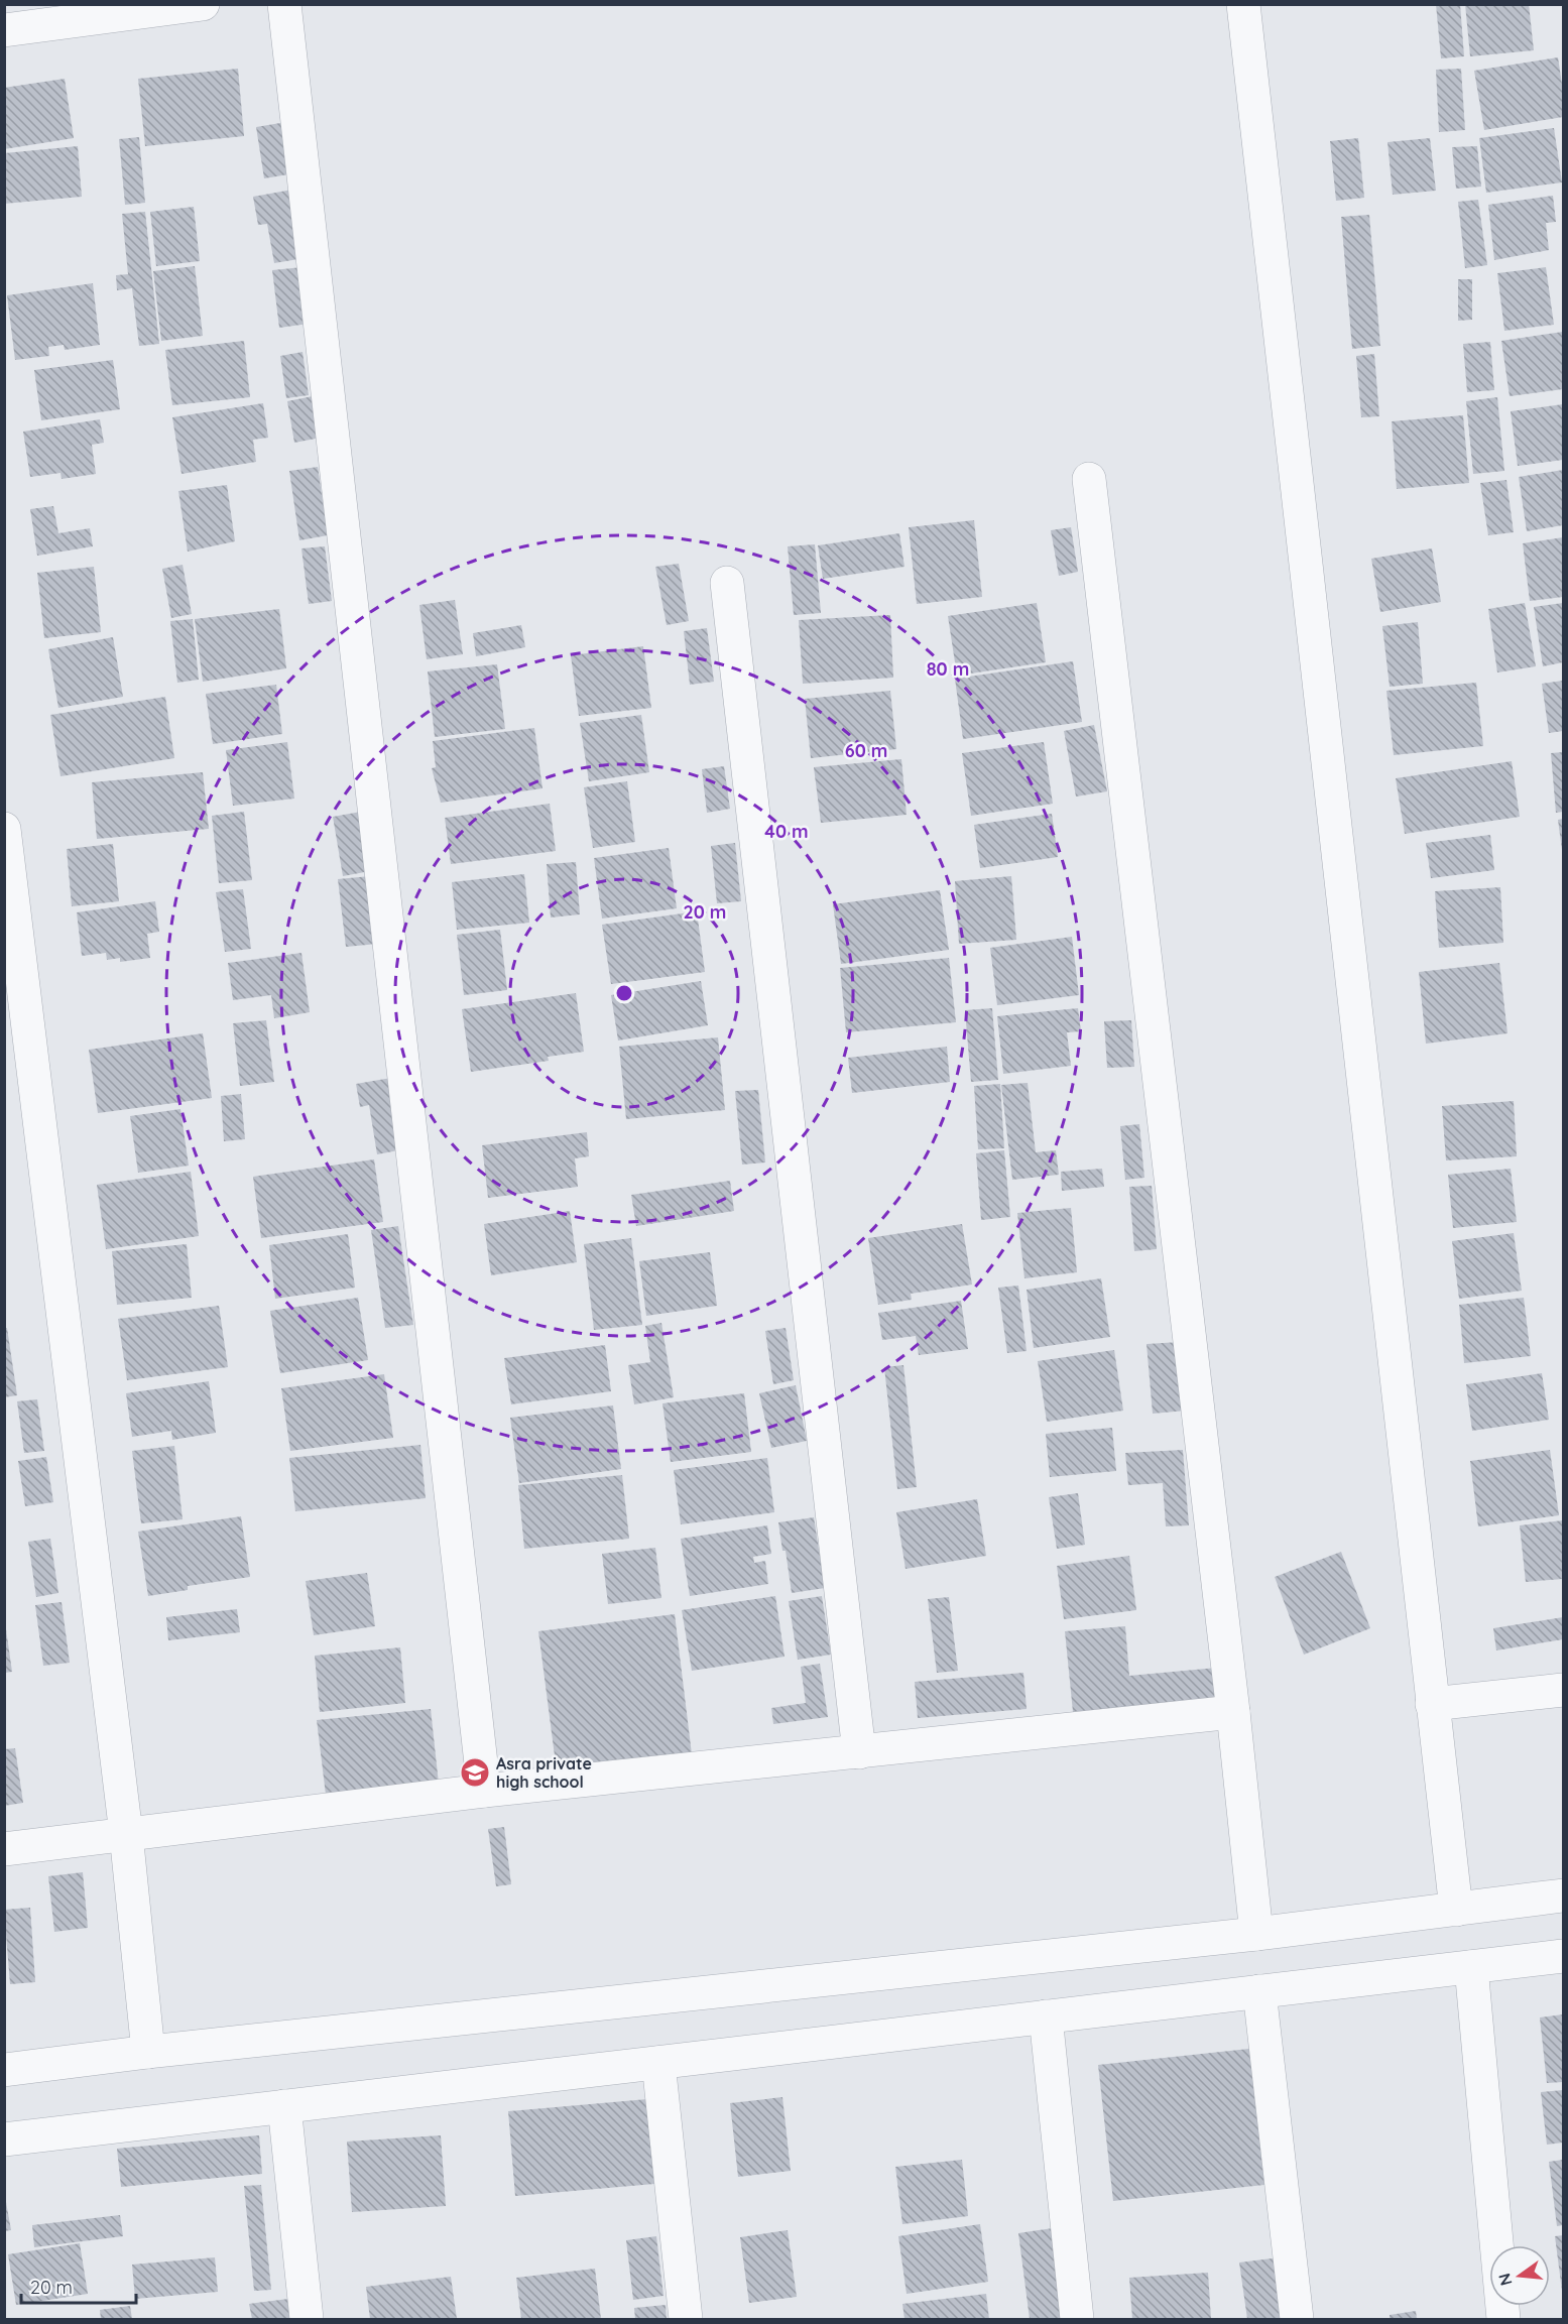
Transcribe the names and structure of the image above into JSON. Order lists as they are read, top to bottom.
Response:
{
  "places": {
    "school or university": ["Asra private high school"]
  },
  "scale_bar": "20 m",
  "north": "left",
  "rings": [
    "80 m",
    "60 m",
    "40 m",
    "20 m"
  ]
}
